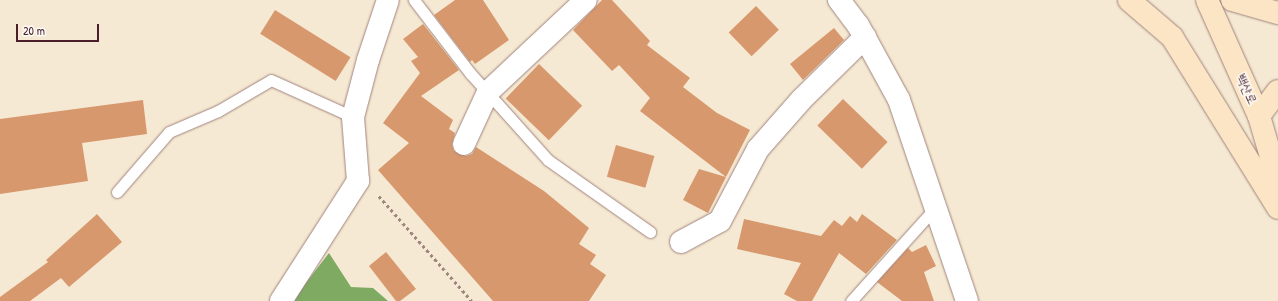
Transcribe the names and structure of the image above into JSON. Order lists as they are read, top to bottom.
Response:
{
  "streets": {
    "main road": ["백산로"]
  },
  "scale_bar": "20 m"
}
